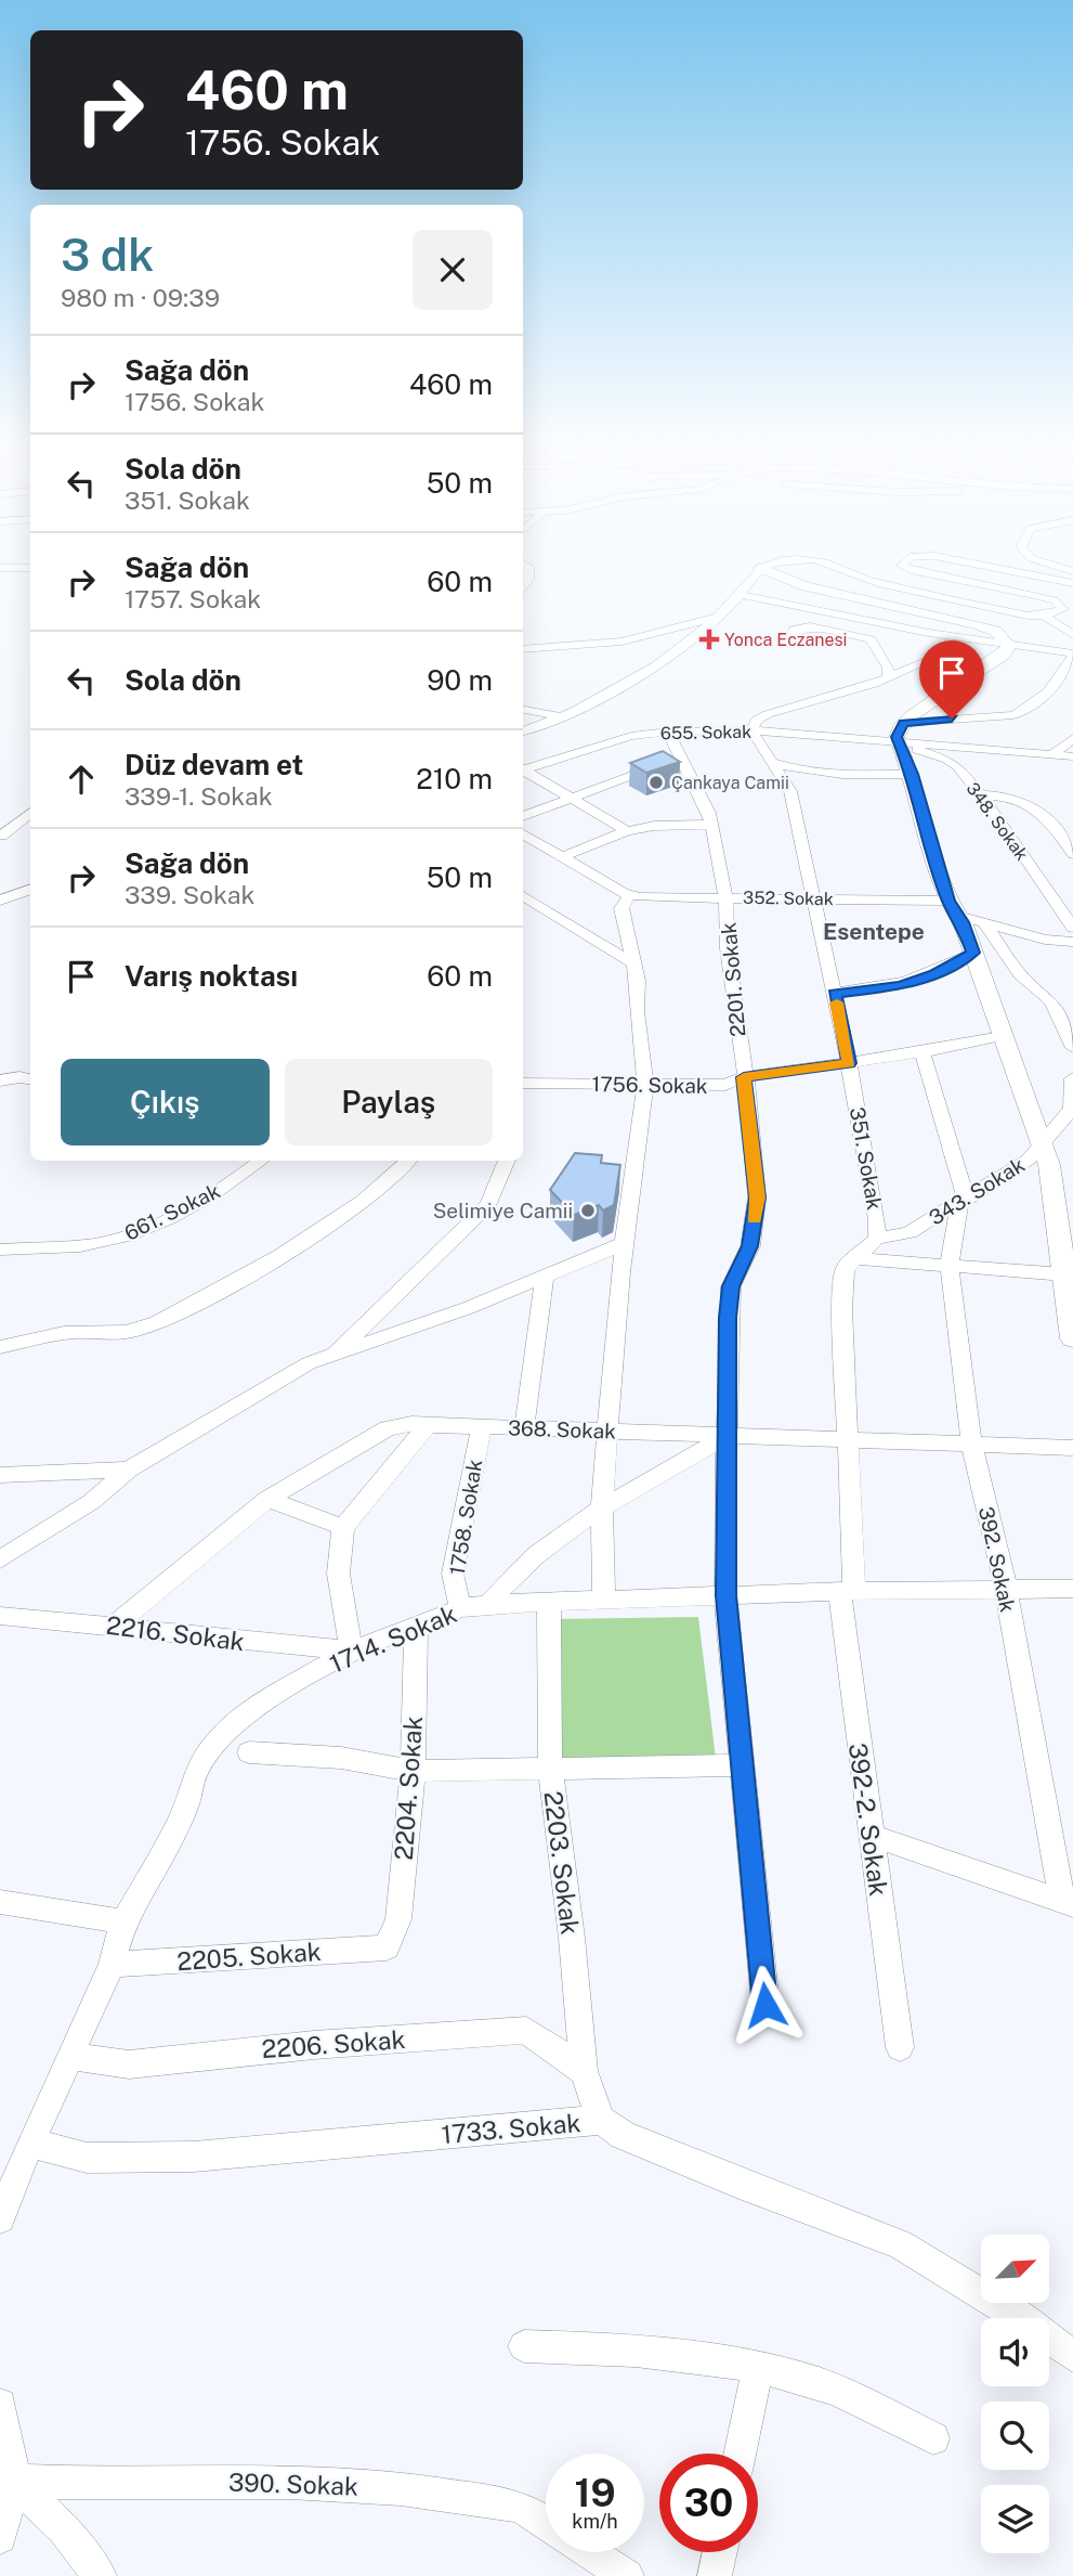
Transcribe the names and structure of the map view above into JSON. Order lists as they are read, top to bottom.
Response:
{
  "streets": {
    "street": [
      "655. Sokak",
      "348. Sokak",
      "352. Sokak",
      "2201. Sokak",
      "1756. Sokak",
      "351. Sokak",
      "343. Sokak",
      "661. Sokak",
      "368. Sokak",
      "1758. Sokak",
      "392. Sokak",
      "2216. Sokak",
      "1714. Sokak",
      "2204. Sokak",
      "392-2. Sokak",
      "2203. Sokak",
      "2205. Sokak",
      "2206. Sokak",
      "1733. Sokak",
      "390. Sokak"
    ]
  },
  "crossings": [
    ["655. Sokak", "348. Sokak"],
    ["655. Sokak", "2201. Sokak"],
    ["655. Sokak", "351. Sokak"],
    ["352. Sokak", "2201. Sokak"],
    ["352. Sokak", "351. Sokak"],
    ["2201. Sokak", "1756. Sokak"],
    ["2201. Sokak", "368. Sokak"],
    ["2201. Sokak", "1714. Sokak"],
    ["1756. Sokak", "351. Sokak"],
    ["351. Sokak", "343. Sokak"],
    ["343. Sokak", "392. Sokak"],
    ["368. Sokak", "1758. Sokak"],
    ["368. Sokak", "392. Sokak"],
    ["368. Sokak", "2216. Sokak"],
    ["1758. Sokak", "1714. Sokak"],
    ["392. Sokak", "1714. Sokak"],
    ["2216. Sokak", "1714. Sokak"],
    ["1714. Sokak", "2204. Sokak"],
    ["1714. Sokak", "392-2. Sokak"],
    ["1714. Sokak", "2203. Sokak"],
    ["1714. Sokak", "2205. Sokak"],
    ["1714. Sokak", "2206. Sokak"],
    ["1714. Sokak", "1733. Sokak"],
    ["2204. Sokak", "2205. Sokak"],
    ["2203. Sokak", "2206. Sokak"],
    ["2203. Sokak", "1733. Sokak"]
  ],
  "districts": ["Esentepe"],
  "places": {
    "health": ["Yonca Eczanesi"],
    "other": ["Çankaya Camii", "Selimiye Camii"]
  },
  "north": "top right",
  "page": {
    "turn": ["460 m", "1756. Sokak"],
    "heading": ["3 dk", "980 m · 09:39"],
    "list": [
      {
        "name": "Sağa dön",
        "note": "1756. Sokak",
        "value": "460 m"
      },
      {
        "name": "Sola dön",
        "note": "351. Sokak",
        "value": "50 m"
      },
      {
        "name": "Sağa dön",
        "note": "1757. Sokak",
        "value": "60 m"
      },
      {
        "name": "Sola dön",
        "value": "90 m"
      },
      {
        "name": "Düz devam et",
        "note": "339-1. Sokak",
        "value": "210 m"
      },
      {
        "name": "Sağa dön",
        "note": "339. Sokak",
        "value": "50 m"
      },
      {
        "name": "Varış noktası",
        "value": "60 m"
      }
    ],
    "buttons": ["Çıkış", "Paylaş"],
    "speed": "19 km/h",
    "limit": "30"
  }
}
